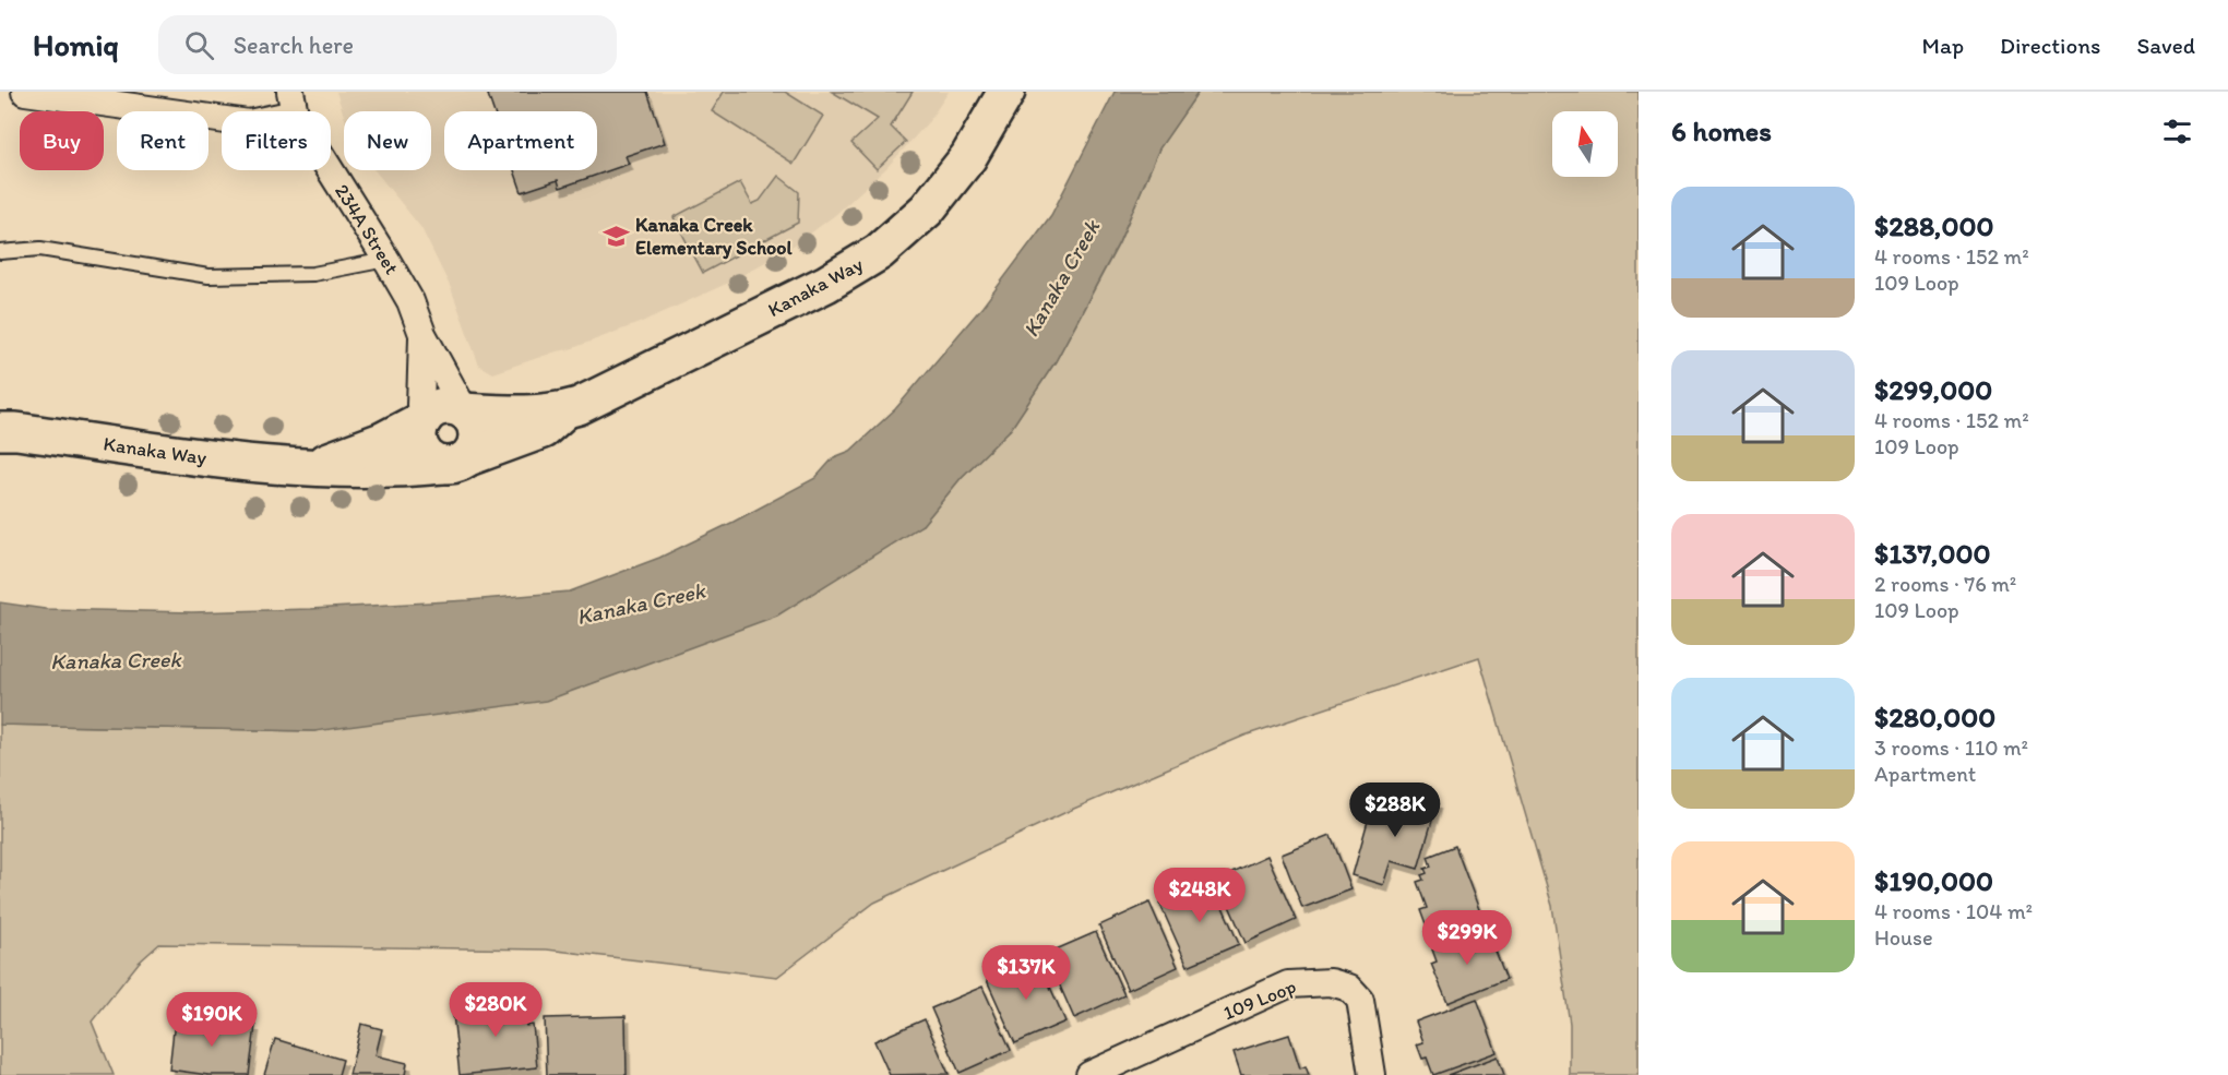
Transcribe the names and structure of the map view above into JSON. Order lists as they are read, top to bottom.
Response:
{
  "streets": {
    "main road": ["Kanaka Way"],
    "street": ["234A Street", "109 Loop"]
  },
  "crossings": [
    ["234A Street", "Kanaka Way"]
  ],
  "water": ["Kanaka Creek"],
  "places": {
    "school or university": ["Kanaka Creek Elementary School"]
  },
  "north": "top",
  "page": {
    "header": "Homiq",
    "search": "Search here",
    "nav": ["Map", "Directions", "Saved"],
    "heading": "6 homes",
    "chip": [
      "Buy",
      "Rent",
      "Filters",
      "New",
      "Apartment"
    ],
    "list": [
      {
        "name": "$288,000",
        "note": "4 rooms · 152 m² · 109 Loop"
      },
      {
        "name": "$299,000",
        "note": "4 rooms · 152 m² · 109 Loop"
      },
      {
        "name": "$137,000",
        "note": "2 rooms · 76 m² · 109 Loop"
      },
      {
        "name": "$280,000",
        "note": "3 rooms · 110 m² · Apartment"
      },
      {
        "name": "$190,000",
        "note": "4 rooms · 104 m² · House"
      }
    ],
    "price": [
      "$288K",
      "$248K",
      "$299K",
      "$137K",
      "$280K",
      "$190K"
    ]
  }
}
